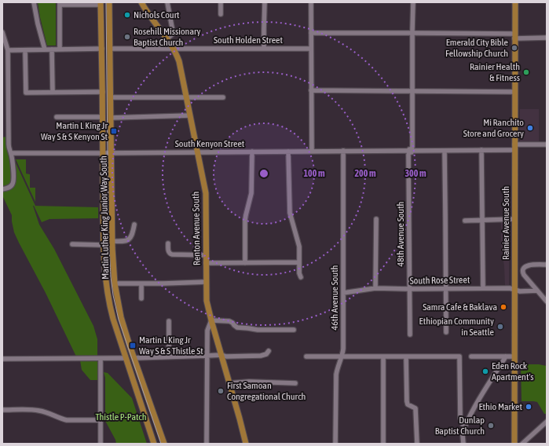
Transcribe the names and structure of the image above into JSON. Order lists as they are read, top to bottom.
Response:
{
  "streets": {
    "main road": ["Martin Luther King Junior Way South", "Rainier Avenue South", "Renton Avenue South"],
    "street": [
      "South Holden Street",
      "South Kenyon Street",
      "48th Avenue South",
      "South Rose Street",
      "46th Avenue South"
    ]
  },
  "crossings": [
    ["South Holden Street", "Martin Luther King Junior Way South"],
    ["South Holden Street", "Renton Avenue South"],
    ["South Kenyon Street", "Martin Luther King Junior Way South"],
    ["South Kenyon Street", "Rainier Avenue South"],
    ["South Kenyon Street", "Renton Avenue South"],
    ["South Kenyon Street", "48th Avenue South"],
    ["South Kenyon Street", "46th Avenue South"],
    ["Rainier Avenue South", "South Rose Street"],
    ["48th Avenue South", "South Rose Street"],
    ["South Rose Street", "46th Avenue South"]
  ],
  "parks": ["Thistle P-Patch"],
  "places": {
    "other": [
      "Nichols Court",
      "Rosehill Missionary Baptist Church",
      "Emerald City Bible Fellowship Church",
      "Rainier Health & Fitness",
      "Mi Ranchito Store and Grocery",
      "Samra Cafe & Baklava",
      "Ethiopian Community in Seattle",
      "Eden Rock Apartment's",
      "First Samoan Congregational Church",
      "Ethio Market",
      "Dunlap Baptist Church"
    ],
    "transit": ["Martin L King Jr Way S & S Kenyon St", "Martin L King Jr Way S & S Thistle St"]
  },
  "rings": ["100 m", "200 m", "300 m"]
}
